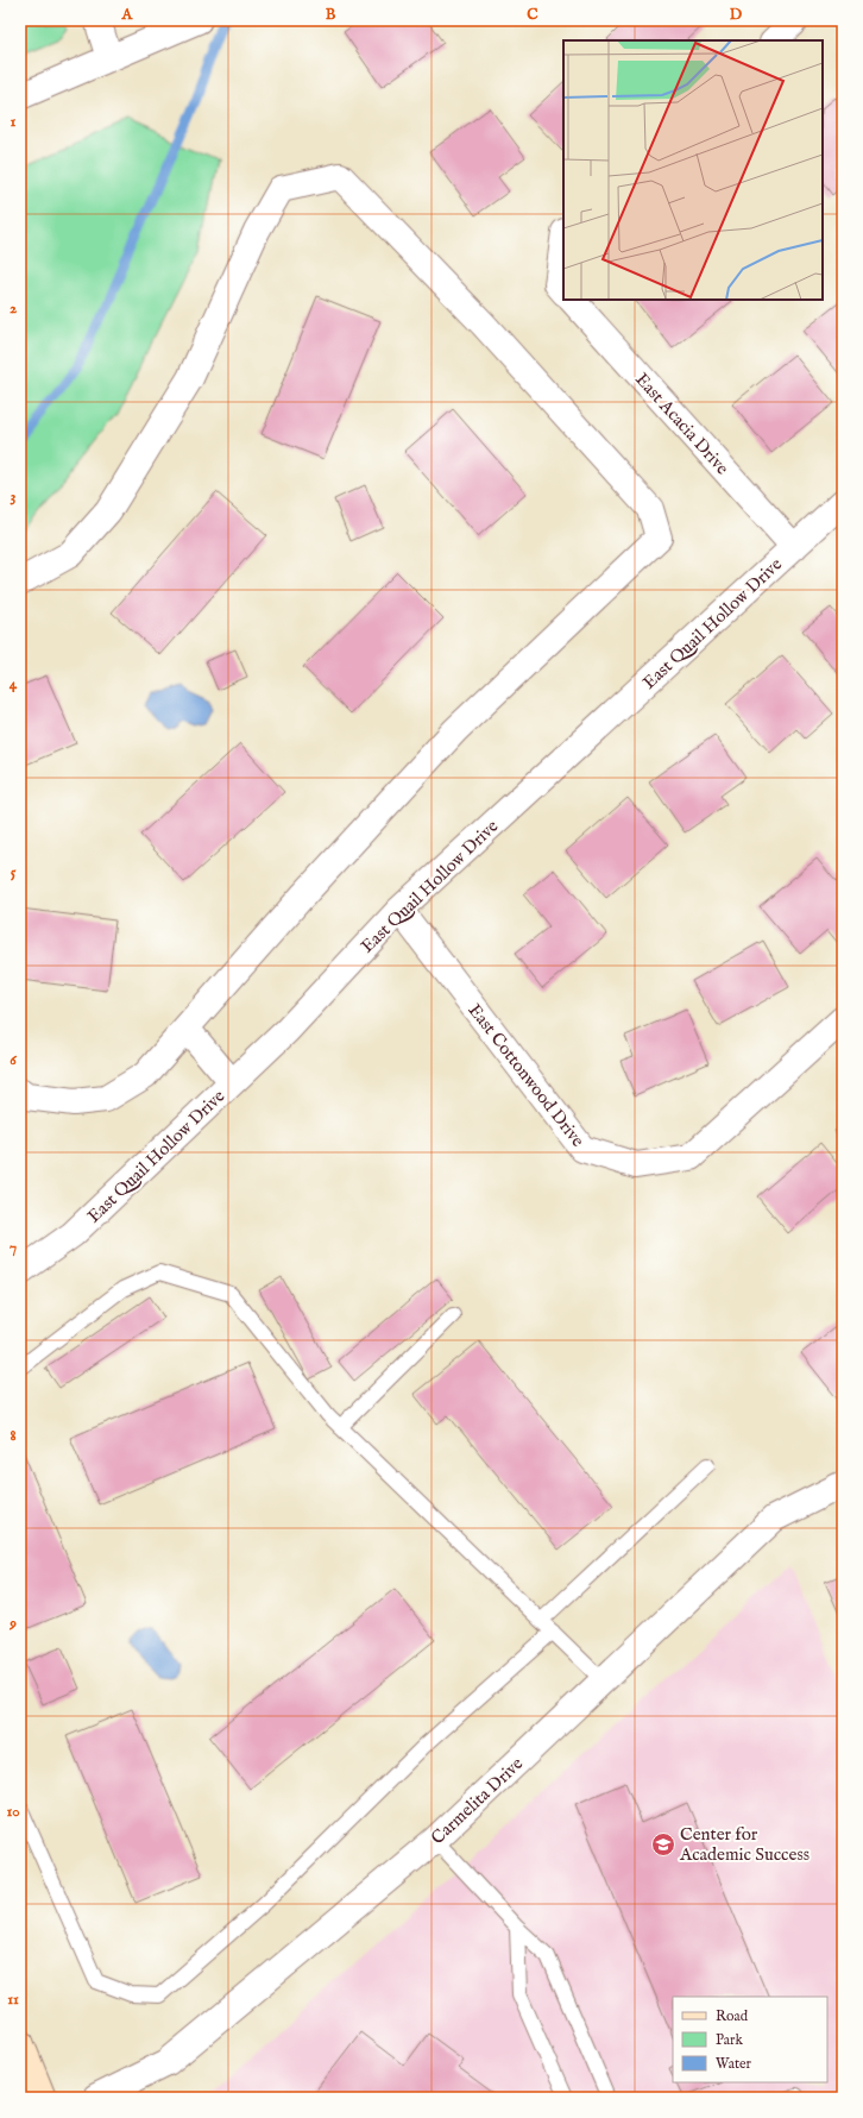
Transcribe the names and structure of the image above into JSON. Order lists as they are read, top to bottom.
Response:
{
  "streets": {
    "street": [
      "East Acacia Drive",
      "East Quail Hollow Drive",
      "East Cottonwood Drive",
      "Carmelita Drive"
    ]
  },
  "crossings": [
    ["East Acacia Drive", "East Quail Hollow Drive"],
    ["East Quail Hollow Drive", "East Cottonwood Drive"]
  ],
  "places": {
    "school or university": ["Center for Academic Success"]
  },
  "legend": ["Road", "Park", "Water"],
  "grid": {
    "columns": [
      "A",
      "B",
      "C",
      "D"
    ],
    "rows": [
      "1",
      "2",
      "3",
      "4",
      "5",
      "6",
      "7",
      "8",
      "9",
      "10",
      "11"
    ]
  }
}
